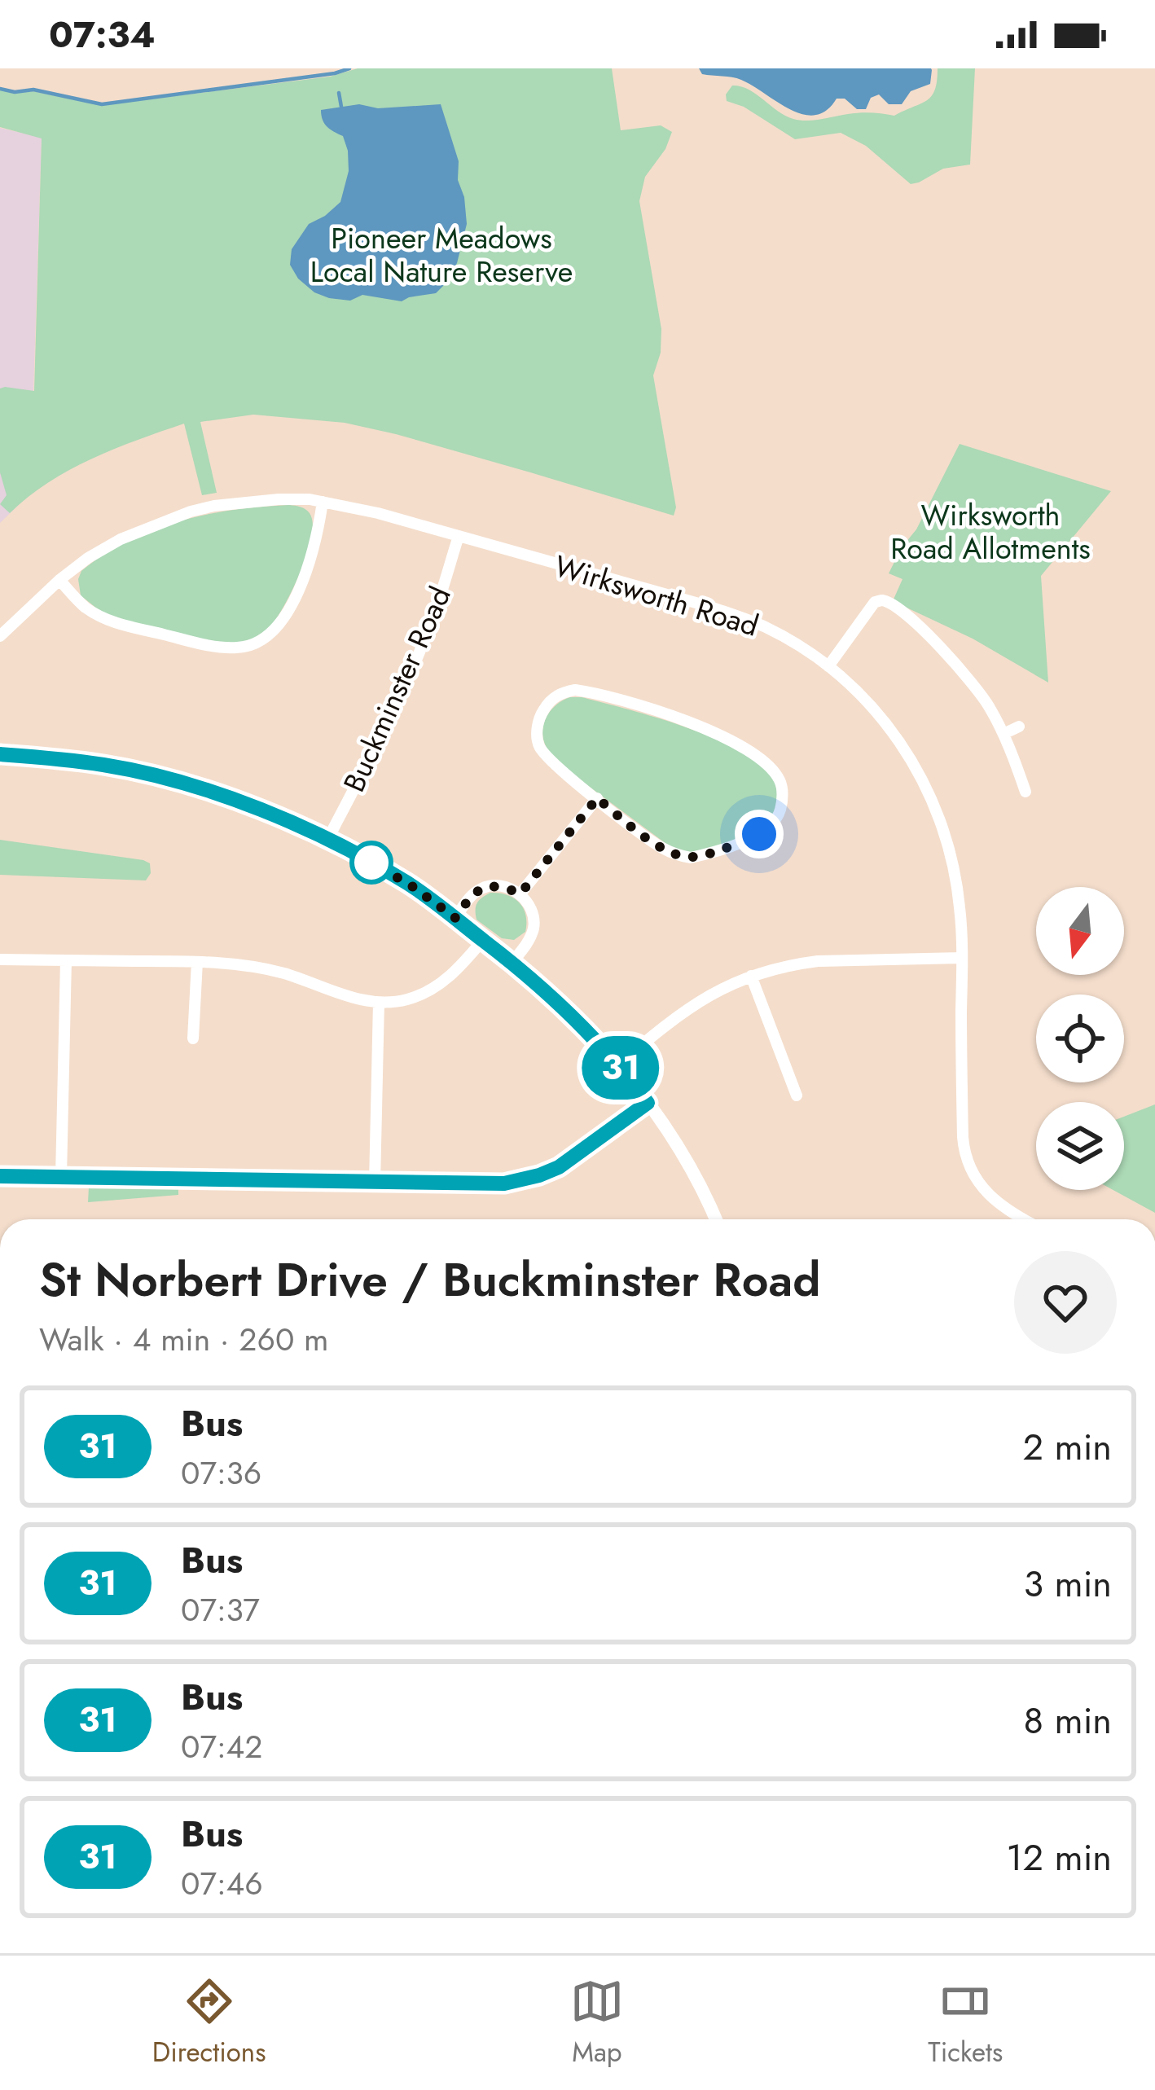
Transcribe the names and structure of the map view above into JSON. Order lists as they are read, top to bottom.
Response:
{
  "streets": {
    "street": ["Wirksworth Road", "Buckminster Road"]
  },
  "crossings": [
    ["Wirksworth Road", "Buckminster Road"]
  ],
  "parks": ["Pioneer Meadows Local Nature Reserve", "Wirksworth Road Allotments"],
  "lines": ["bus line 31"],
  "north": "bottom",
  "page": {
    "status": "07:34",
    "on_map": "31",
    "heading": ["St Norbert Drive / Buckminster Road", "Walk · 4 min · 260 m"],
    "list": [
      {
        "mark": "31",
        "name": "Bus",
        "note": "07:36",
        "value": "2 min"
      },
      {
        "mark": "31",
        "name": "Bus",
        "note": "07:37",
        "value": "3 min"
      },
      {
        "mark": "31",
        "name": "Bus",
        "note": "07:42",
        "value": "8 min"
      },
      {
        "mark": "31",
        "name": "Bus",
        "note": "07:46",
        "value": "12 min"
      }
    ],
    "tabs": ["Directions", "Map", "Tickets"]
  }
}
